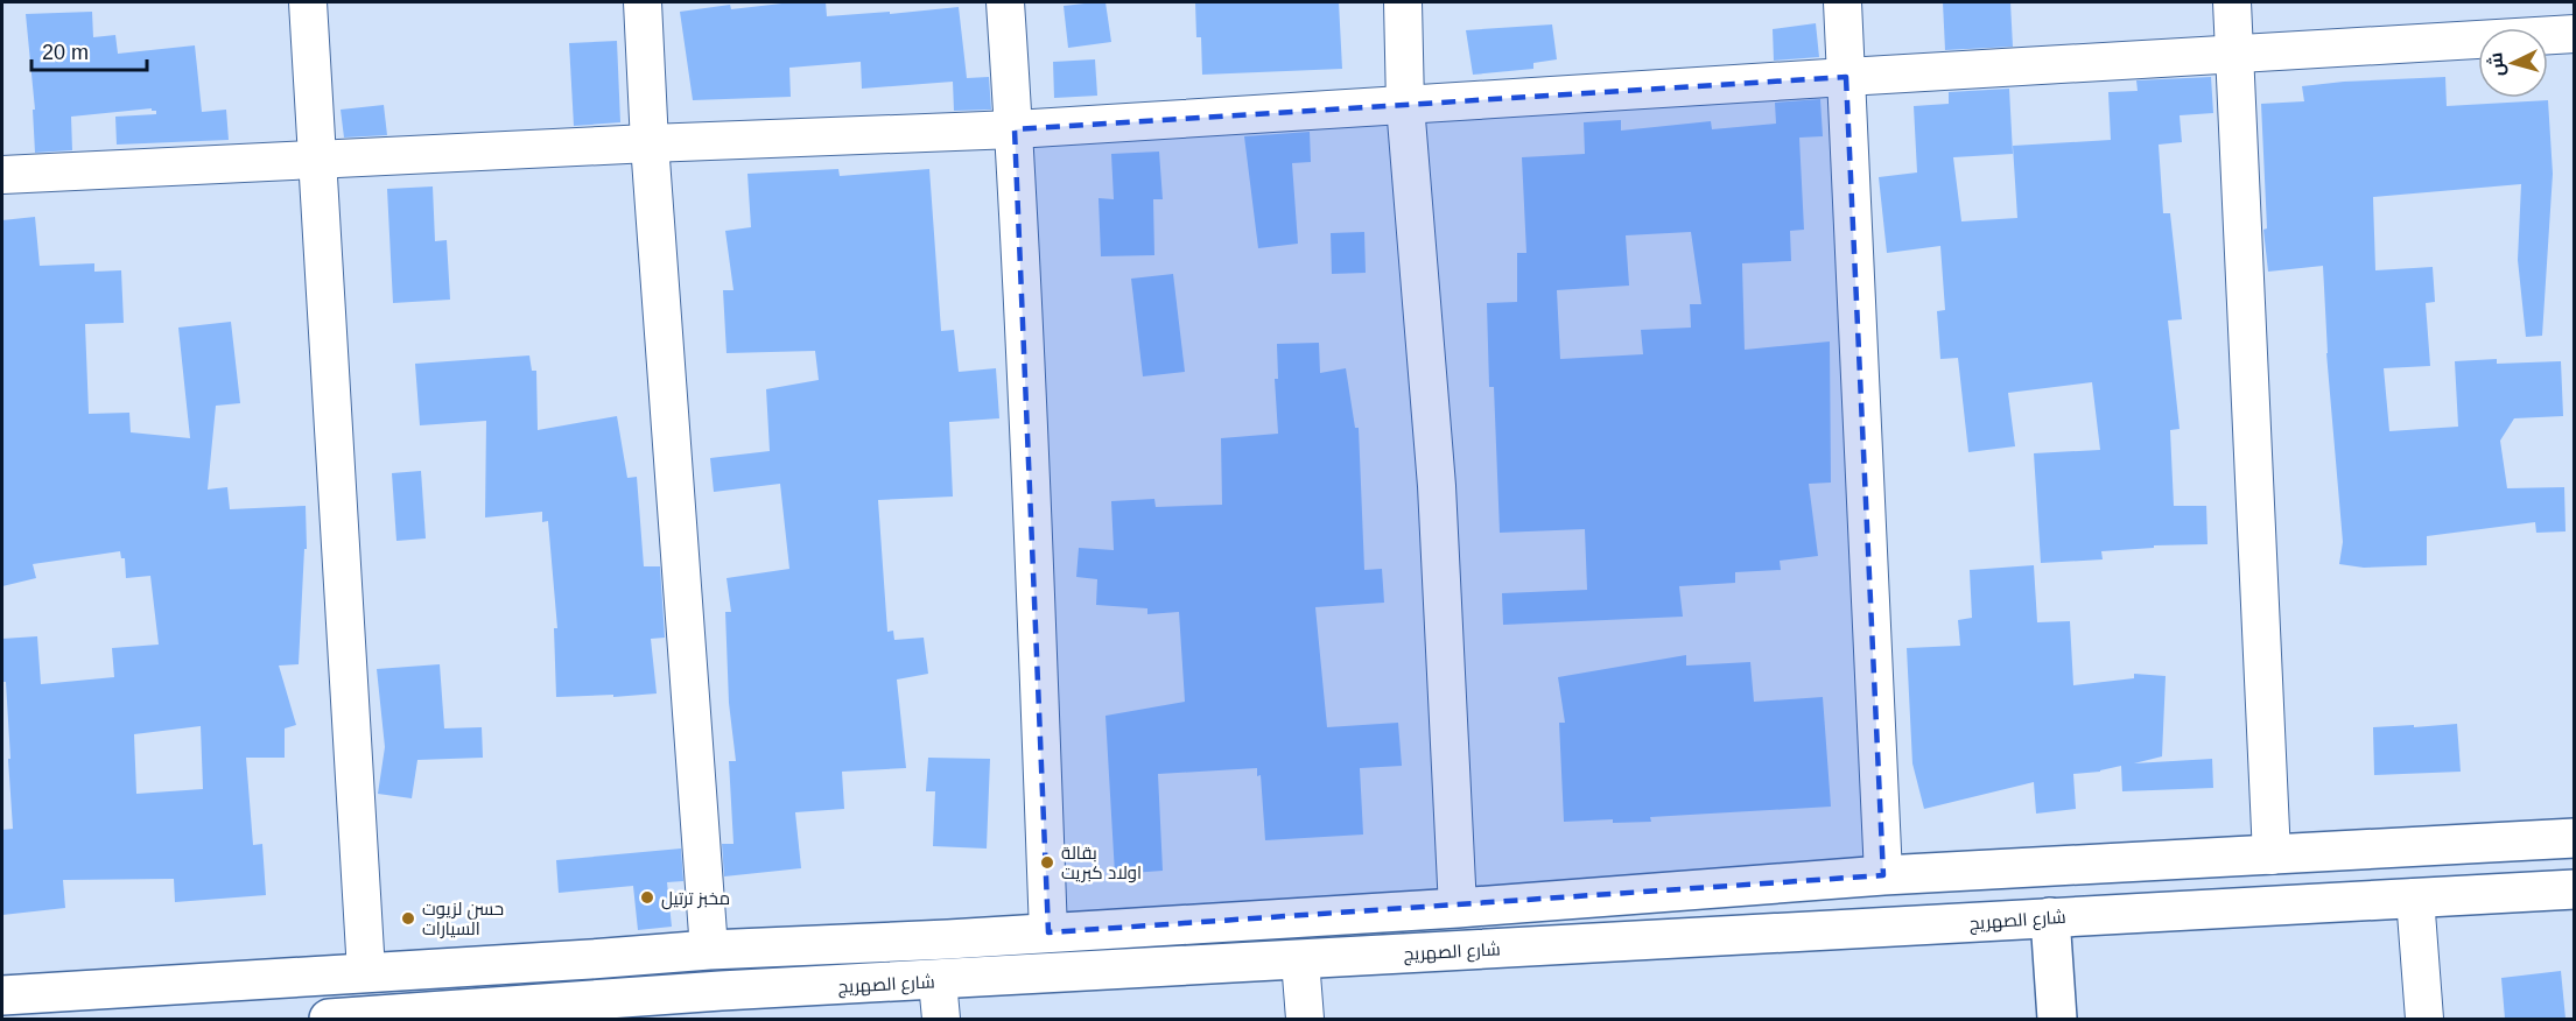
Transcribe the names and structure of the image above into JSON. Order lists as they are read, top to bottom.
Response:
{
  "streets": {
    "main road": ["شارع الصهريج"]
  },
  "places": ["بقالة اولاد كبريت", "مخبز ترتيل", "حسن لزيوت السيارات"],
  "scale_bar": "20 m",
  "north": "left"
}
